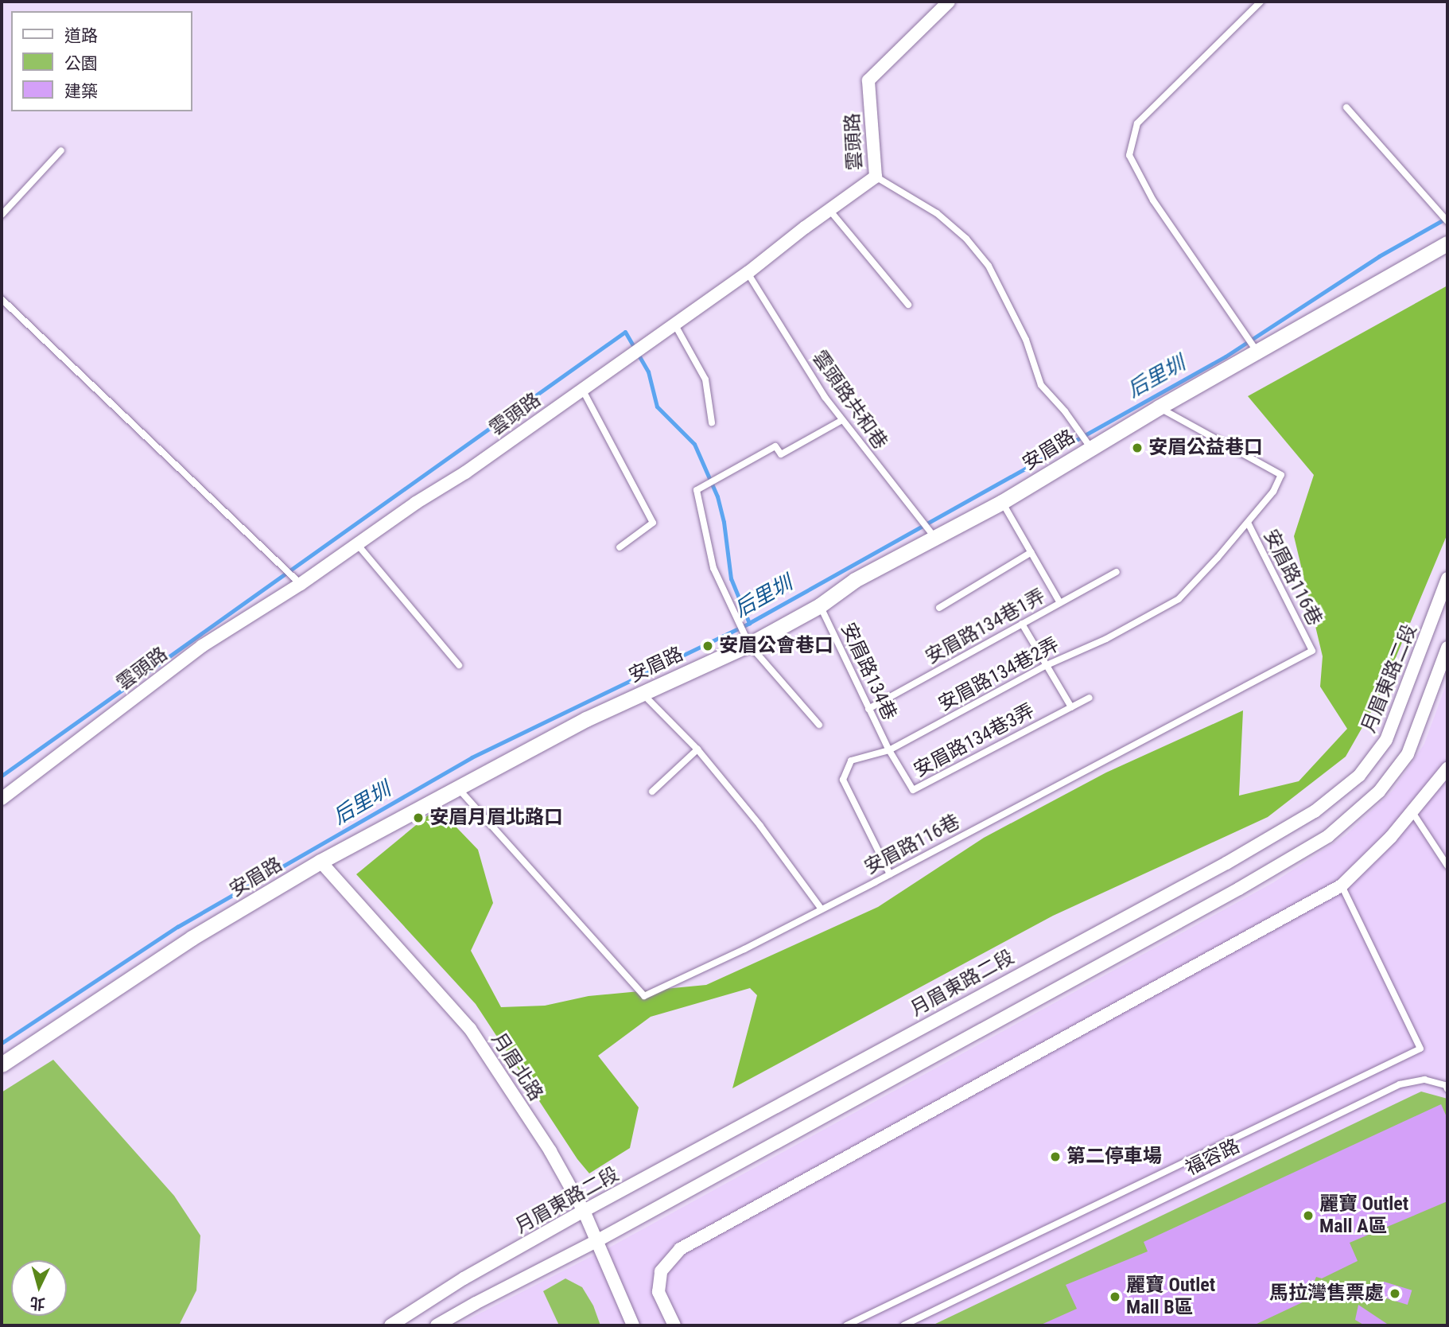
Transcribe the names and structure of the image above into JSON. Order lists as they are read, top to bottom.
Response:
{
  "streets": {
    "street": [
      "雲頭路",
      "安眉路",
      "月眉東路二段",
      "月眉北路"
    ],
    "lane": [
      "雲頭路共和巷",
      "安眉路116巷",
      "安眉路134巷1弄",
      "安眉路134巷",
      "安眉路134巷2弄",
      "安眉路134巷3弄",
      "福容路"
    ]
  },
  "crossings": [
    ["雲頭路", "雲頭路共和巷"],
    ["雲頭路共和巷", "安眉路"],
    ["安眉路", "安眉路116巷"],
    ["安眉路", "安眉路134巷"],
    ["安眉路", "月眉北路"],
    ["安眉路116巷", "安眉路134巷2弄"],
    ["安眉路134巷1弄", "安眉路134巷"],
    ["安眉路134巷", "安眉路134巷2弄"],
    ["安眉路134巷", "安眉路134巷3弄"],
    ["安眉路134巷2弄", "安眉路134巷3弄"],
    ["月眉東路二段", "月眉北路"]
  ],
  "water": ["后里圳"],
  "places": [
    "安眉公益巷口",
    "安眉公會巷口",
    "安眉月眉北路口",
    "第二停車場",
    "麗寶 Outlet Mall A區",
    "馬拉灣售票處",
    "麗寶 Outlet Mall B區"
  ],
  "legend": ["道路", "公園", "建築"],
  "north": "bottom"
}
